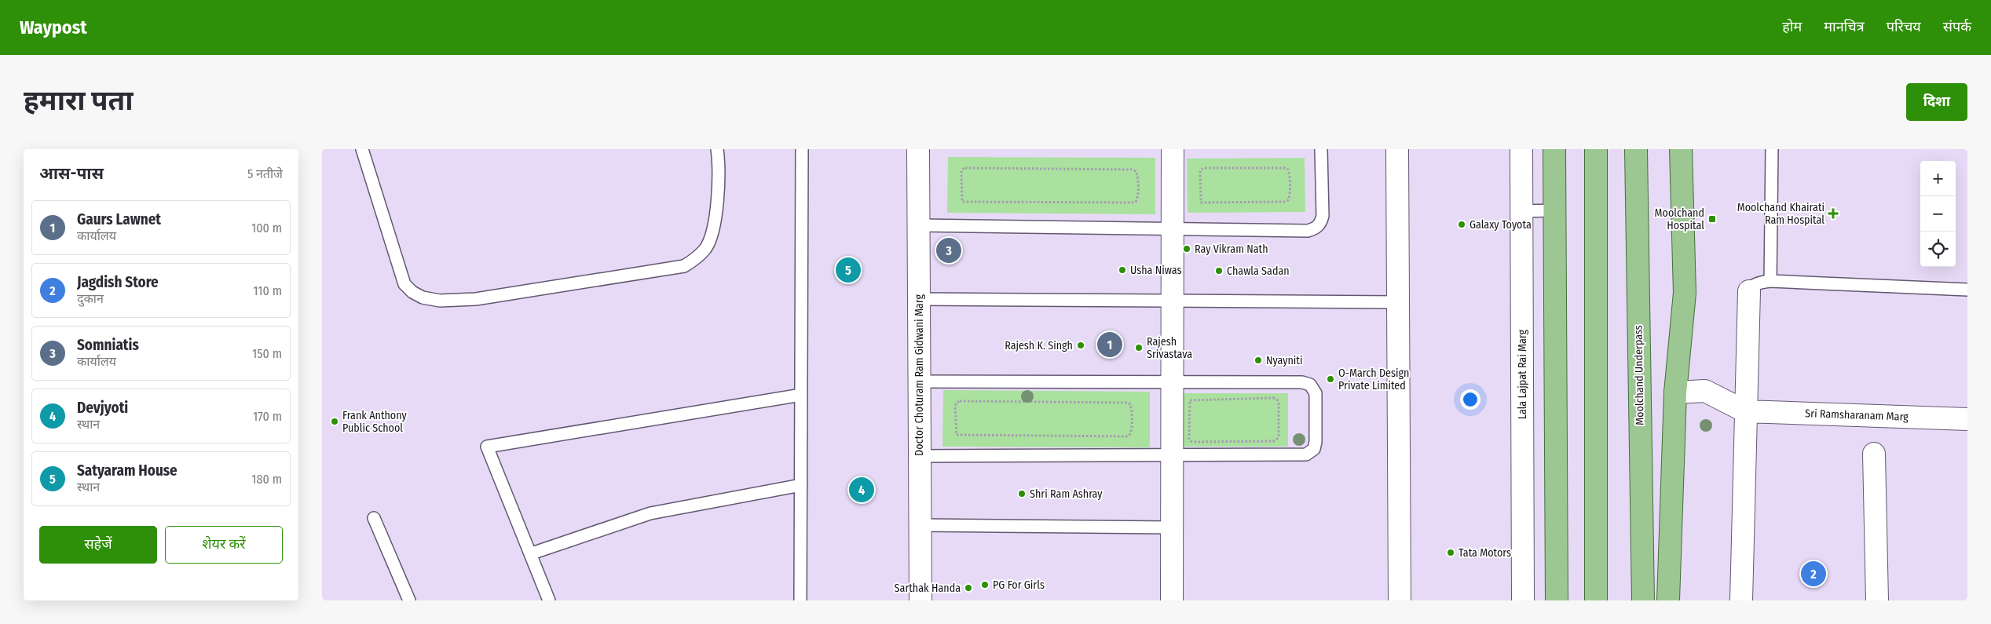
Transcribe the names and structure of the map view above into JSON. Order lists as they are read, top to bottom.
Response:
{
  "streets": {
    "main road": ["Moolchand Underpass"],
    "street": ["Lala Lajpat Rai Marg", "Doctor Choturam Ram Gidwani Marg", "Sri Ramsharanam Marg"]
  },
  "places": {
    "health": ["Moolchand Khairati Ram Hospital"],
    "transit": ["Moolchand Hospital"],
    "other": [
      "Galaxy Toyota",
      "Ray Vikram Nath",
      "Usha Niwas",
      "Chawla Sadan",
      "Rajesh K. Singh",
      "Rajesh Srivastava",
      "Nyayniti",
      "O-March Design Private Limited",
      "Frank Anthony Public School",
      "Shri Ram Ashray",
      "Tata Motors",
      "PG For Girls",
      "Sarthak Handa"
    ]
  },
  "page": {
    "header": "Waypost",
    "nav": [
      "होम",
      "मानचित्र",
      "परिचय",
      "संपर्क"
    ],
    "buttons": [
      "दिशा",
      ["सहेजें", "शेयर करें"]
    ],
    "title": "हमारा पता",
    "heading": ["आस-पास", "5 नतीजे"],
    "map_buttons": ["+", "−"],
    "list": [
      {
        "mark": "1",
        "name": "Gaurs Lawnet",
        "note": "कार्यालय",
        "value": "100 m"
      },
      {
        "mark": "2",
        "name": "Jagdish Store",
        "note": "दुकान",
        "value": "110 m"
      },
      {
        "mark": "3",
        "name": "Somniatis",
        "note": "कार्यालय",
        "value": "150 m"
      },
      {
        "mark": "4",
        "name": "Devjyoti",
        "note": "स्थान",
        "value": "170 m"
      },
      {
        "mark": "5",
        "name": "Satyaram House",
        "note": "स्थान",
        "value": "180 m"
      }
    ],
    "pins": [
      "3",
      "5",
      "1",
      "4",
      "2"
    ]
  }
}
